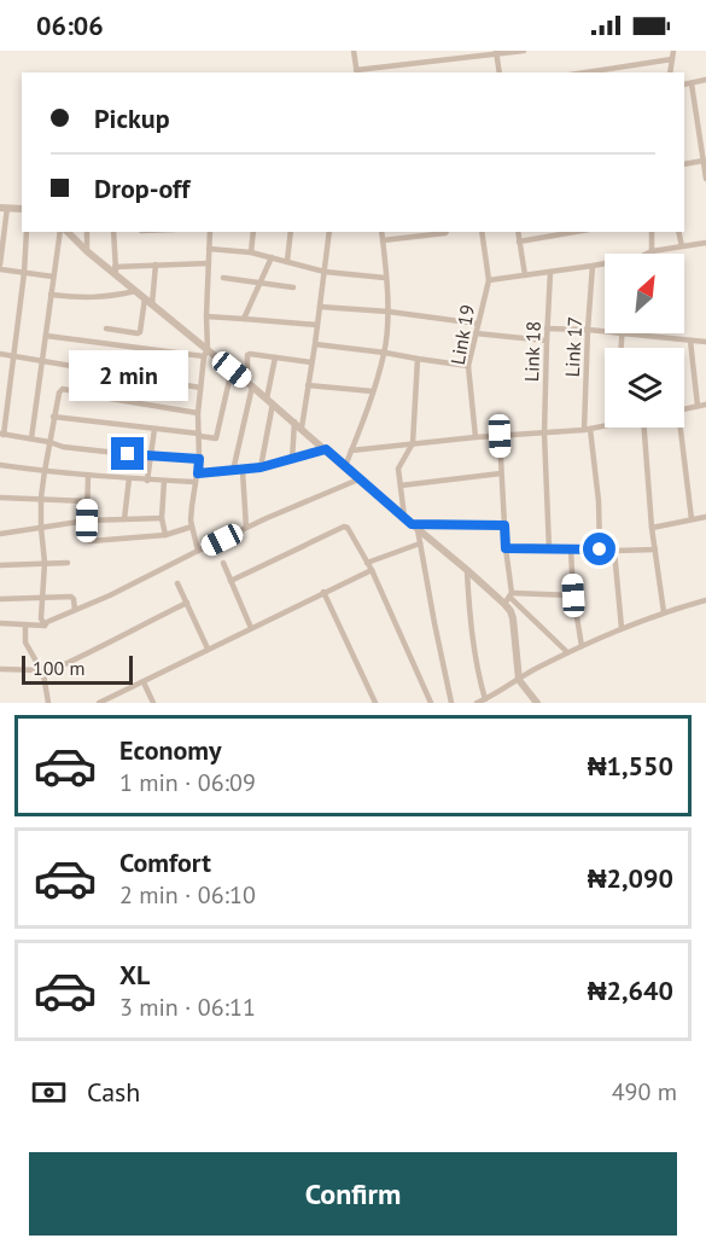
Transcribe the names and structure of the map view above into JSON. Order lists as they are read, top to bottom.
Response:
{
  "streets": {
    "street": ["Link 19", "Link 17", "Link 18"]
  },
  "scale_bar": "100 m",
  "north": "top right",
  "page": {
    "status": "06:06",
    "banner": ["Pickup", "Drop-off"],
    "bubble": "2 min",
    "scale": "100 m",
    "list": [
      {
        "name": "Economy",
        "note": "1 min · 06:09",
        "value": "₦1,550"
      },
      {
        "name": "Comfort",
        "note": "2 min · 06:10",
        "value": "₦2,090"
      },
      {
        "name": "XL",
        "note": "3 min · 06:11",
        "value": "₦2,640"
      }
    ],
    "pay": ["Cash", "490 m"],
    "buttons": "Confirm"
  }
}
